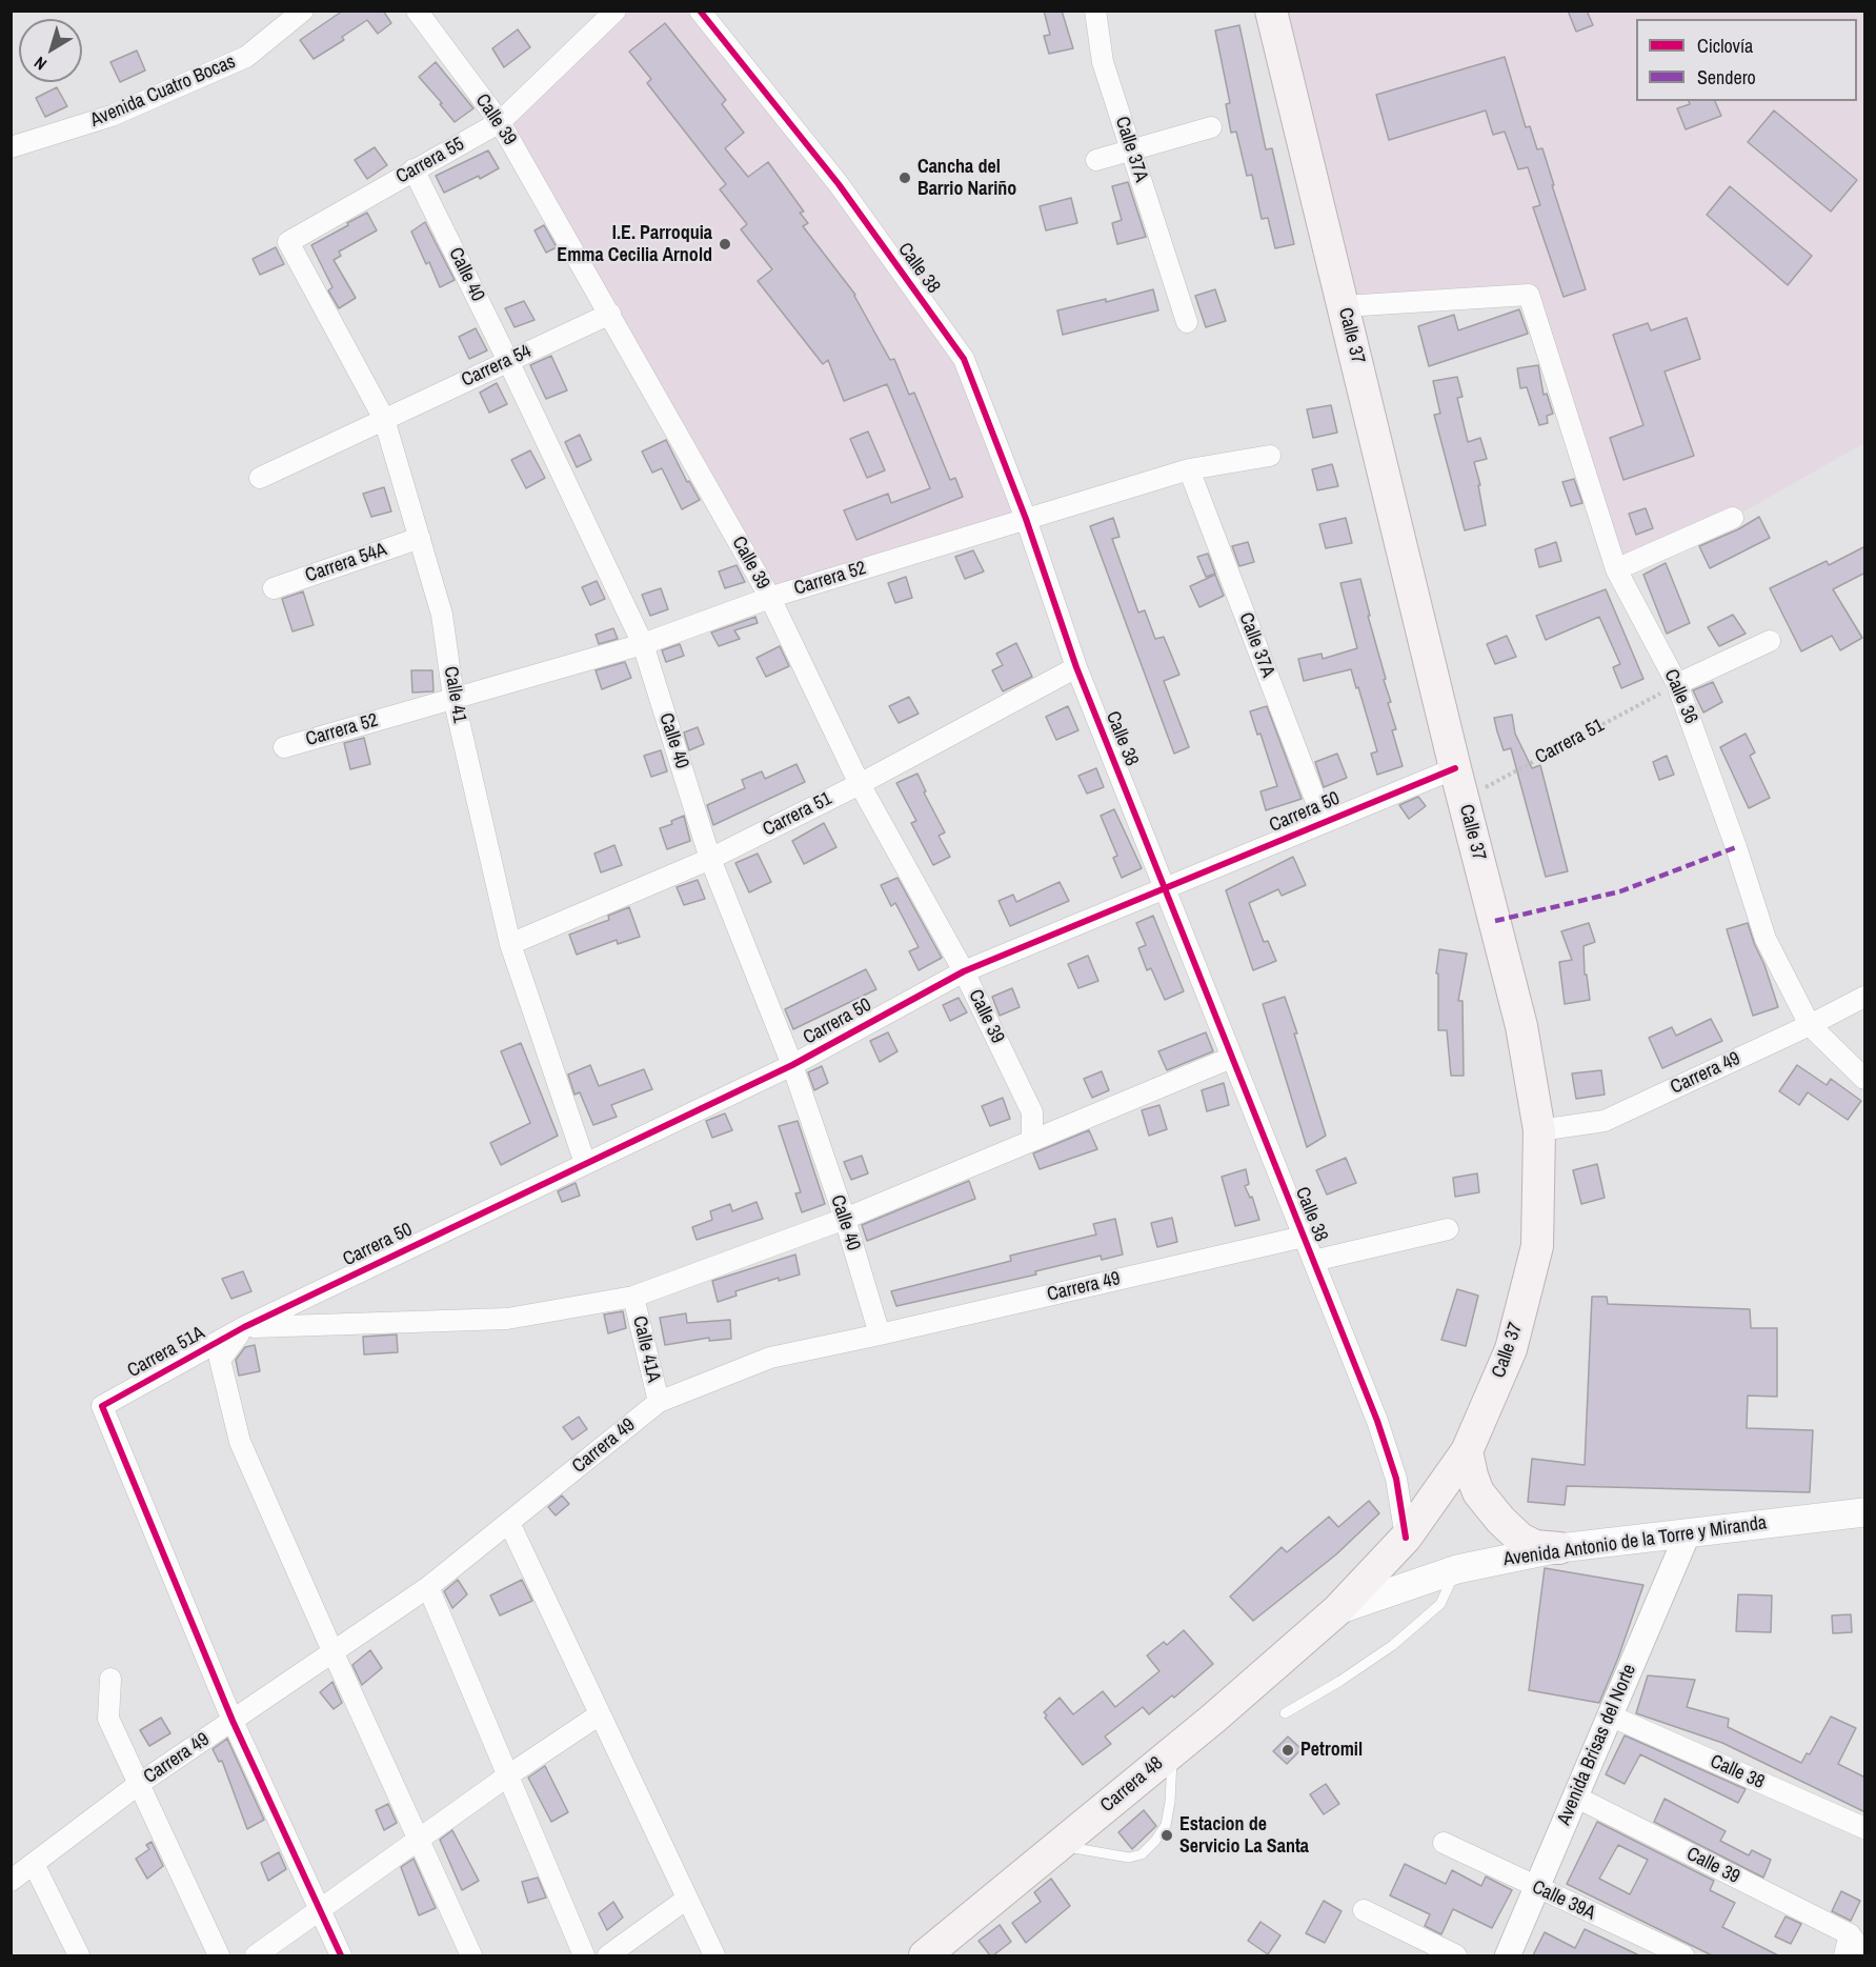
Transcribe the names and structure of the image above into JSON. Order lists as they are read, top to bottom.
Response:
{
  "streets": {
    "main road": ["Calle 37", "Avenida Antonio de la Torre y Miranda", "Carrera 48"],
    "street": [
      "Avenida Cuatro Bocas",
      "Calle 39",
      "Calle 37A",
      "Carrera 55",
      "Calle 38",
      "Calle 40",
      "Carrera 54",
      "Carrera 54A",
      "Carrera 52",
      "Calle 41",
      "Calle 36",
      "Carrera 51",
      "Carrera 50",
      "Carrera 49",
      "Calle 41A",
      "Carrera 51A",
      "Avenida Brisas del Norte",
      "Calle 39A"
    ]
  },
  "crossings": [
    ["Calle 39", "Carrera 55"],
    ["Calle 39", "Carrera 54"],
    ["Calle 39", "Carrera 52"],
    ["Calle 39", "Carrera 51"],
    ["Calle 39", "Carrera 50"],
    ["Calle 39", "Avenida Brisas del Norte"],
    ["Calle 37A", "Carrera 52"],
    ["Calle 37A", "Carrera 50"],
    ["Carrera 55", "Calle 40"],
    ["Carrera 55", "Calle 41"],
    ["Calle 38", "Calle 37"],
    ["Calle 38", "Carrera 52"],
    ["Calle 38", "Carrera 51"],
    ["Calle 38", "Carrera 50"],
    ["Calle 38", "Carrera 49"],
    ["Calle 38", "Avenida Brisas del Norte"],
    ["Calle 40", "Carrera 54"],
    ["Calle 40", "Carrera 52"],
    ["Calle 40", "Carrera 51"],
    ["Calle 40", "Carrera 50"],
    ["Calle 40", "Carrera 49"],
    ["Calle 37", "Calle 36"],
    ["Calle 37", "Carrera 51"],
    ["Calle 37", "Carrera 50"],
    ["Calle 37", "Carrera 49"],
    ["Calle 37", "Avenida Antonio de la Torre y Miranda"],
    ["Calle 37", "Carrera 48"],
    ["Carrera 54", "Calle 41"],
    ["Carrera 54A", "Calle 41"],
    ["Carrera 52", "Calle 41"],
    ["Calle 41", "Carrera 51"],
    ["Calle 41", "Carrera 50"],
    ["Calle 36", "Carrera 51"],
    ["Calle 36", "Carrera 49"],
    ["Carrera 50", "Carrera 51A"],
    ["Carrera 49", "Calle 41A"],
    ["Carrera 49", "Carrera 51A"],
    ["Avenida Antonio de la Torre y Miranda", "Avenida Brisas del Norte"],
    ["Avenida Antonio de la Torre y Miranda", "Carrera 48"],
    ["Avenida Brisas del Norte", "Calle 39A"]
  ],
  "places": [
    "Cancha del Barrio Nariño",
    "I.E. Parroquia Emma Cecilia Arnold",
    "Petromil",
    "Estacion de Servicio La Santa"
  ],
  "legend": ["Ciclovía", "Sendero"],
  "north": "bottom left"
}
